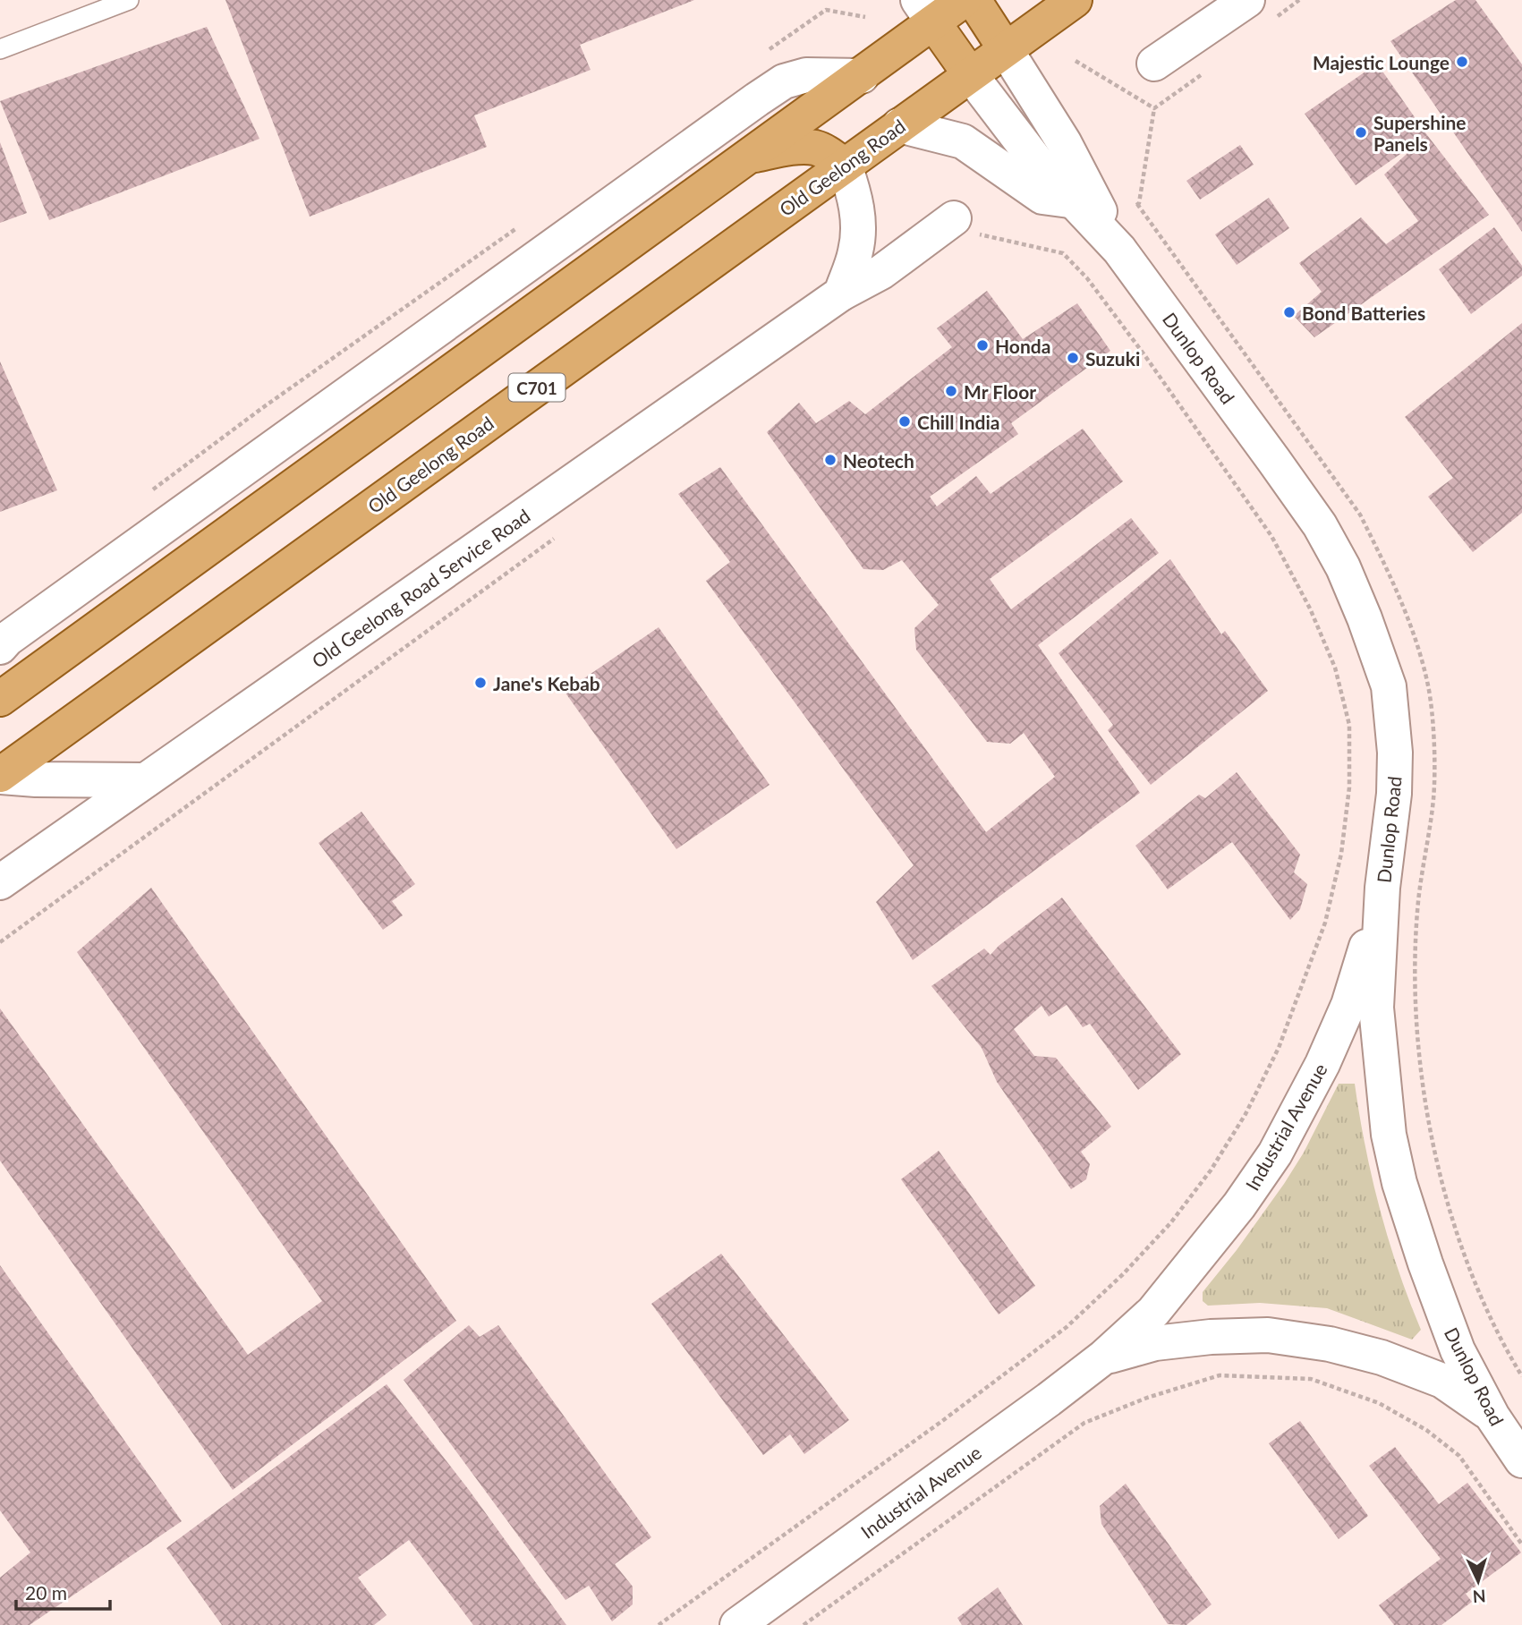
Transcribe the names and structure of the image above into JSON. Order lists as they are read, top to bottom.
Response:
{
  "streets": {
    "main road": ["Old Geelong Road", "C701"],
    "street": ["Dunlop Road", "Old Geelong Road Service Road", "Industrial Avenue"]
  },
  "crossings": [
    ["Old Geelong Road", "Dunlop Road"],
    ["Dunlop Road", "Industrial Avenue"]
  ],
  "places": [
    "Majestic Lounge",
    "Supershine Panels",
    "Bond Batteries",
    "Honda",
    "Suzuki",
    "Mr Floor",
    "Chill India",
    "Neotech",
    "Jane's Kebab"
  ],
  "scale_bar": "20 m",
  "north": "bottom"
}
